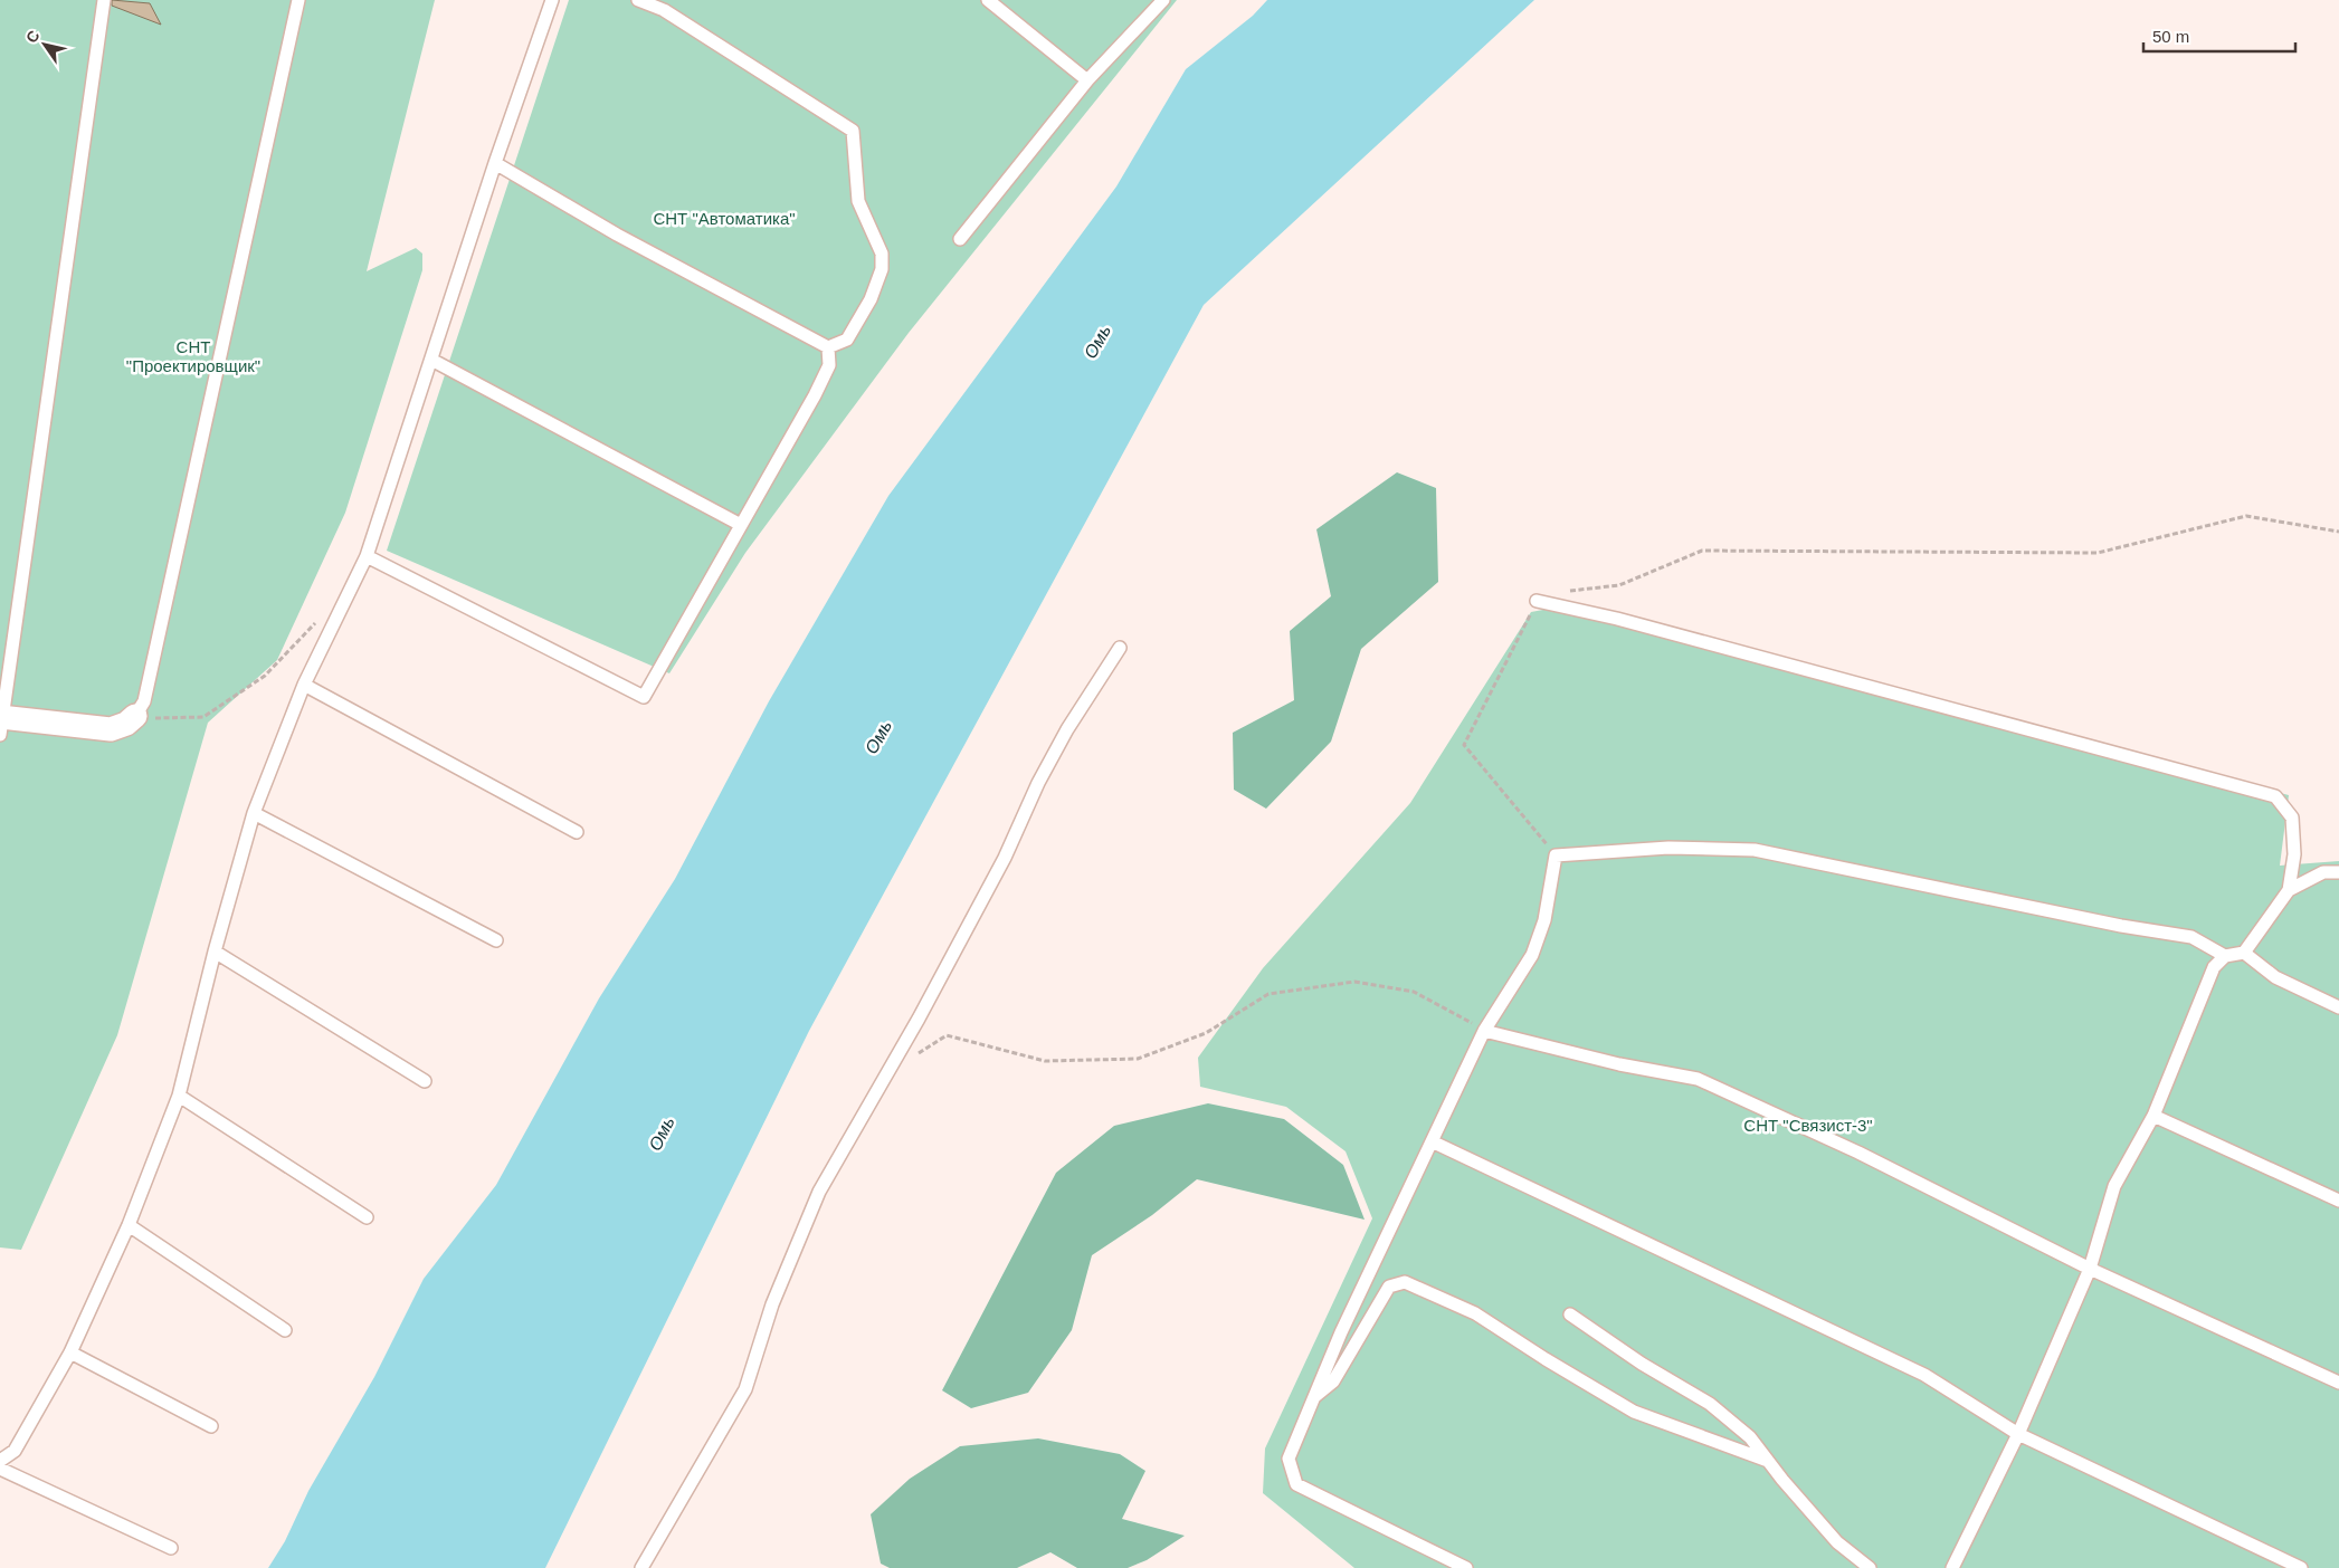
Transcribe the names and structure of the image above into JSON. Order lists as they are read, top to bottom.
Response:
{
  "water": ["Омь"],
  "parks": ["СНТ \"Автоматика\"", "СНТ \"Проектировщик\"", "СНТ \"Связист-3\""],
  "scale_bar": "50 m",
  "north": "top left"
}
